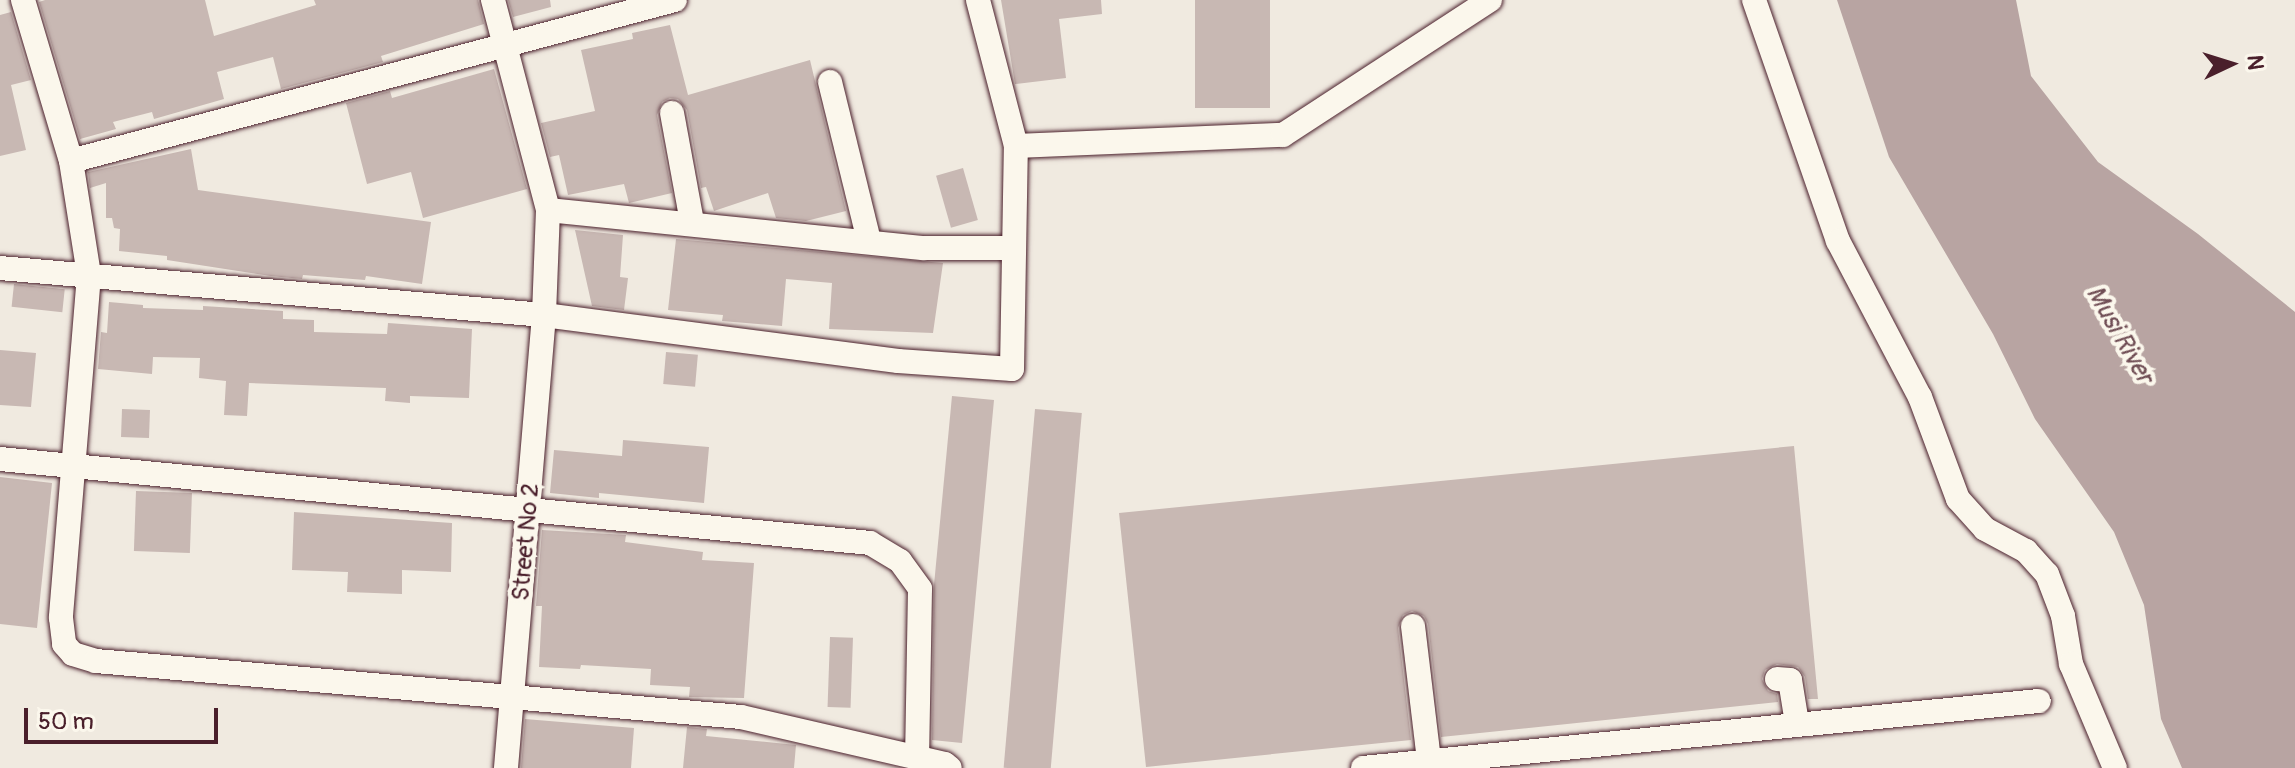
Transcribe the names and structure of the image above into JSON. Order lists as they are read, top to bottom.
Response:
{
  "streets": {
    "street": ["Street No 2"]
  },
  "water": ["Musi River"],
  "scale_bar": "50 m",
  "north": "right"
}
